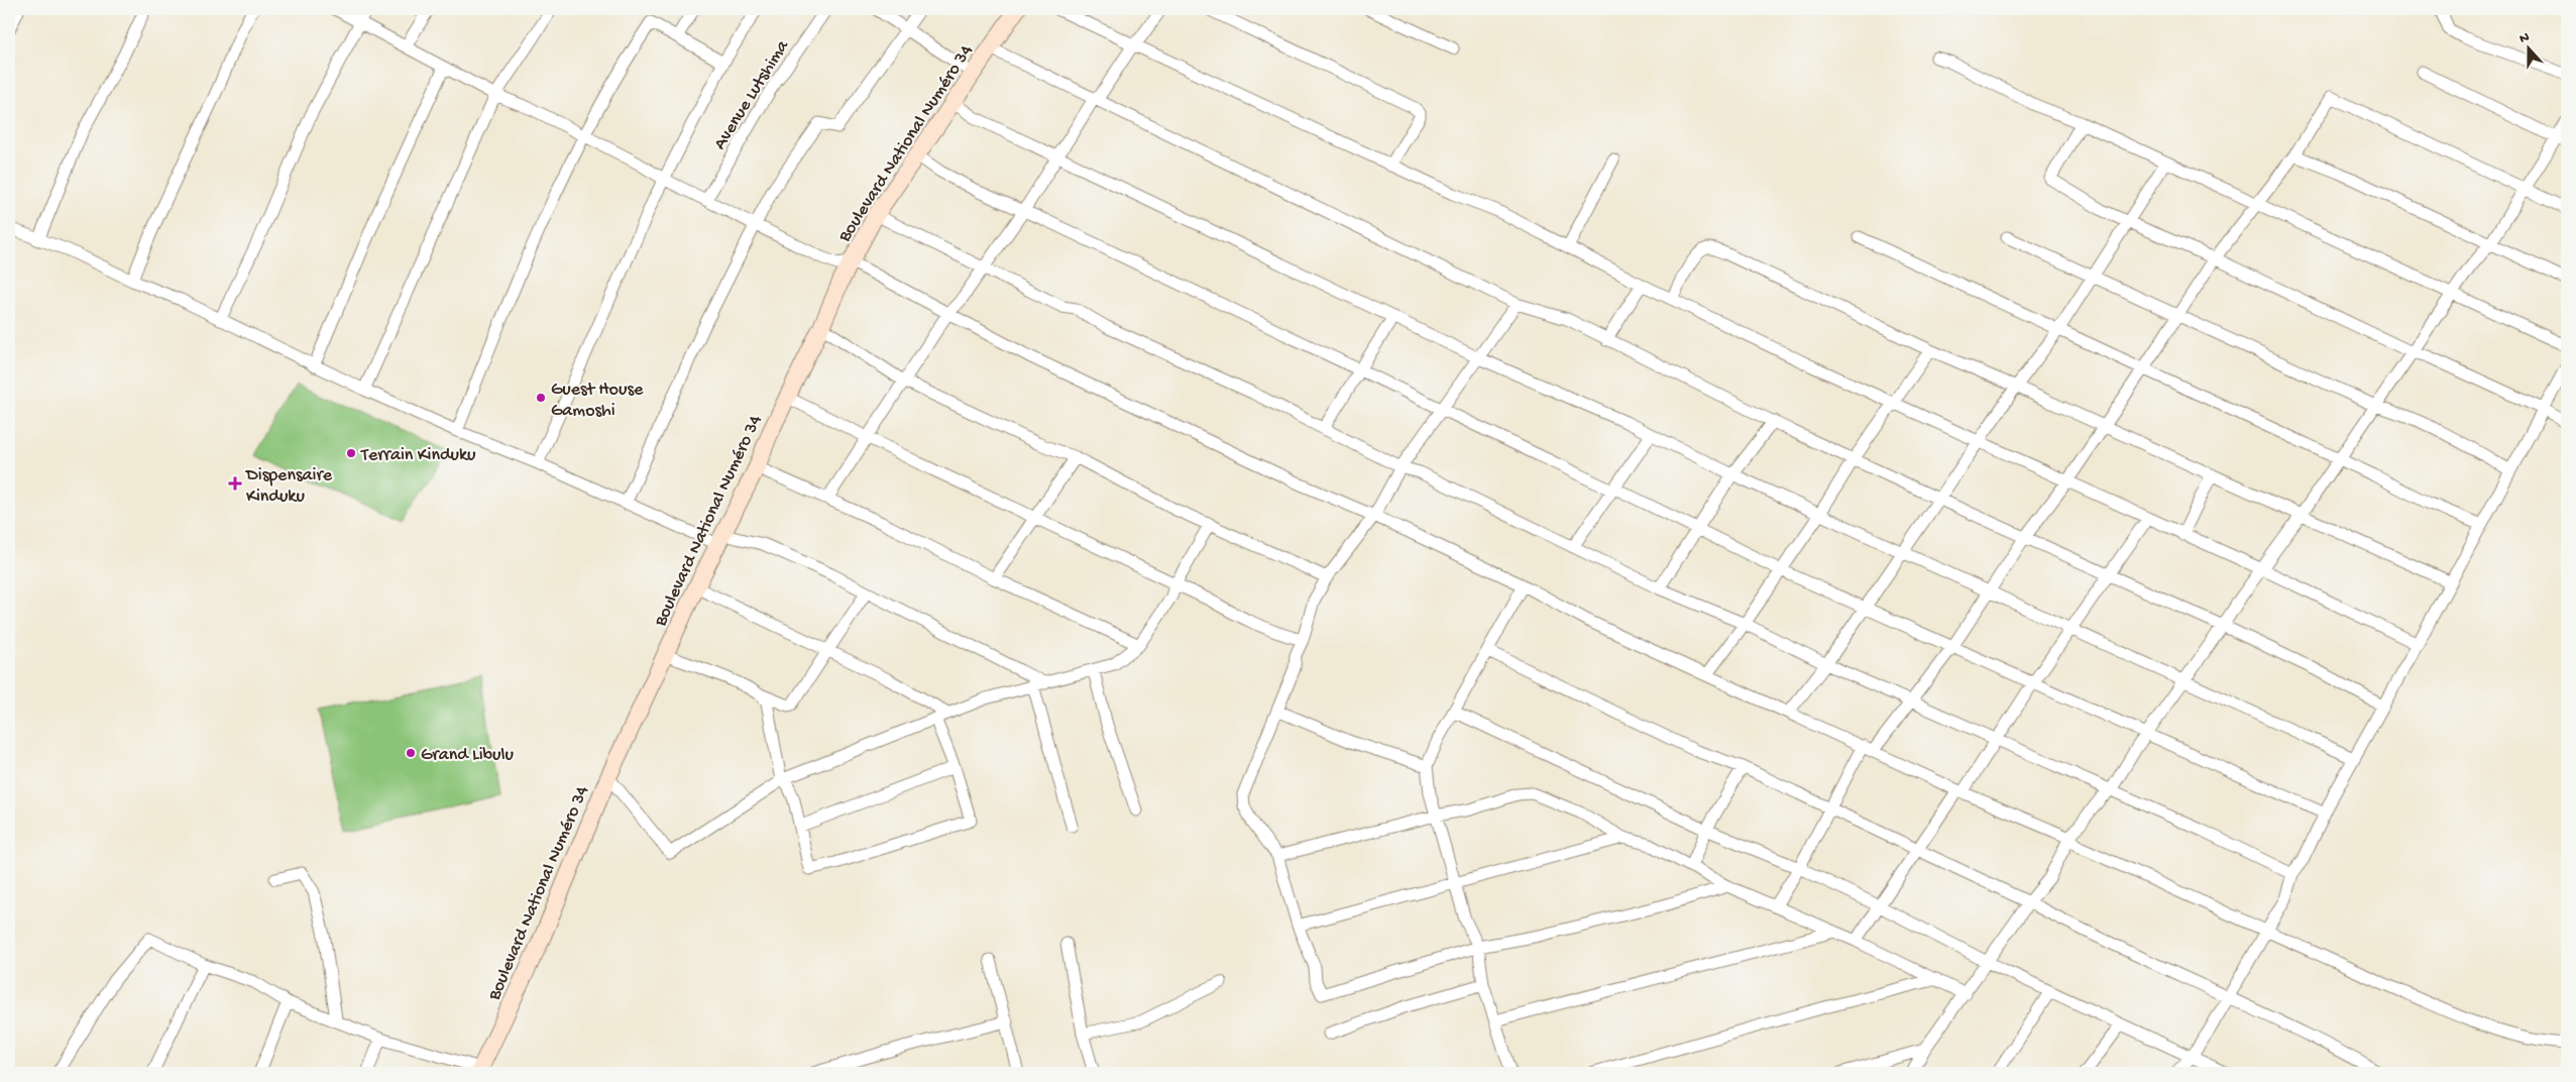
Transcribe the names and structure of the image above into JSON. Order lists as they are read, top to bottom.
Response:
{
  "streets": {
    "main road": ["Boulevard National Numéro 34"],
    "street": ["Avenue Lutshima"]
  },
  "places": {
    "other": ["Guest House Gamoshi", "Terrain Kinduku", "Grand Libulu"],
    "health": ["Dispensaire Kinduku"]
  },
  "north": "top"
}
